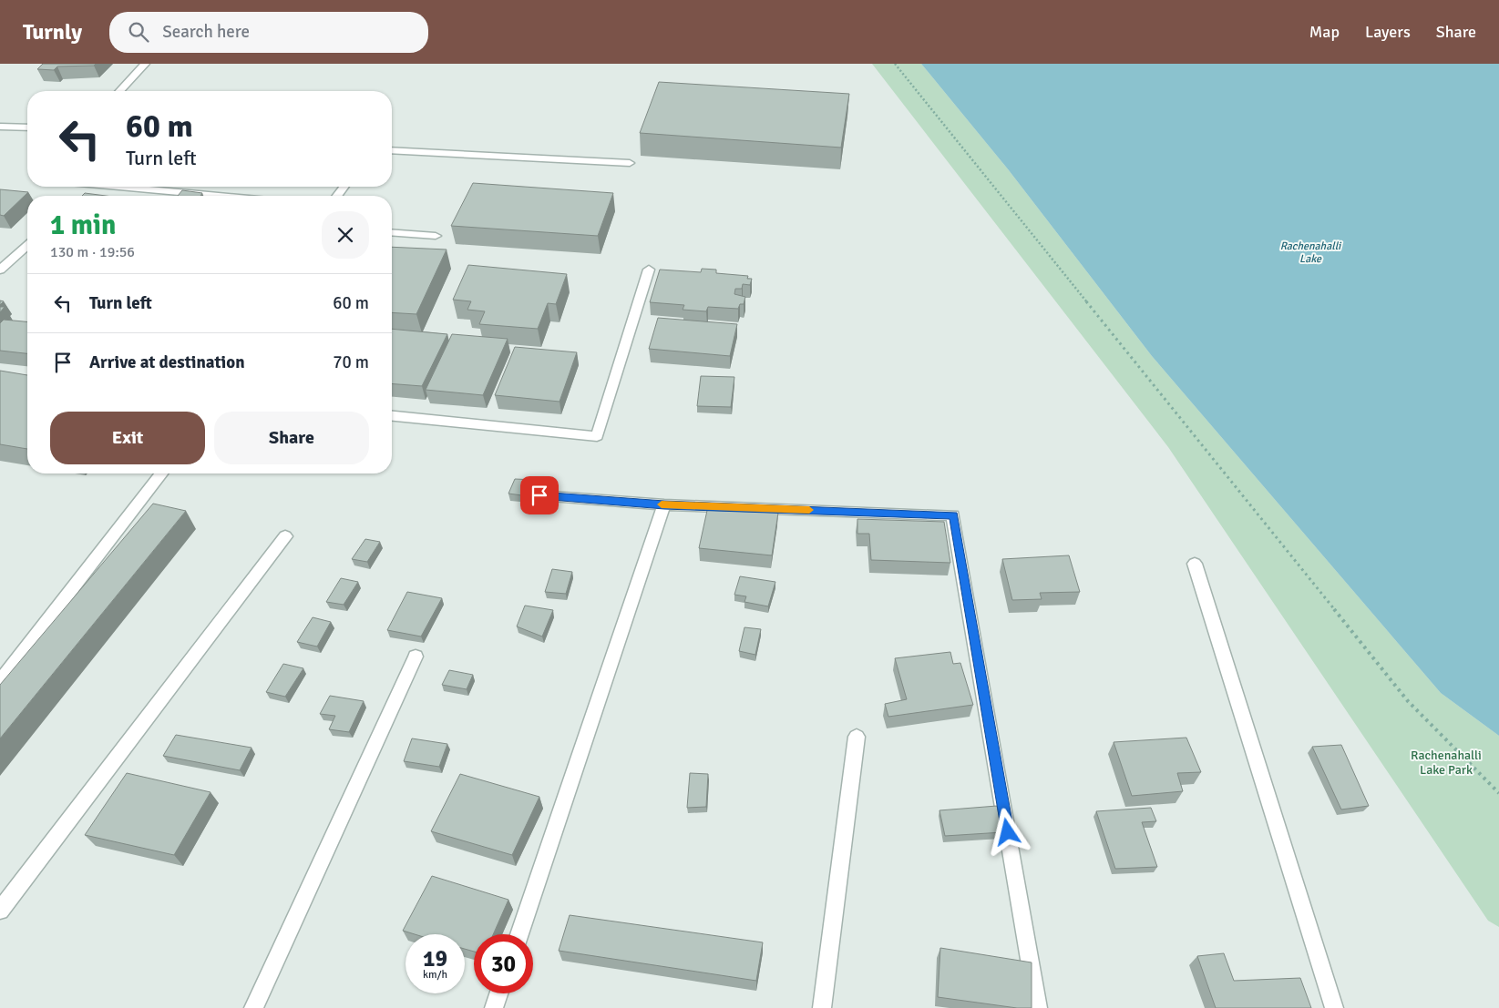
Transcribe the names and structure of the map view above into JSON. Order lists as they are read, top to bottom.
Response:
{
  "water": ["Rachenahalli Lake"],
  "parks": ["Rachenahalli Lake Park"],
  "page": {
    "header": "Turnly",
    "search": "Search here",
    "nav": ["Map", "Layers", "Share"],
    "turn": ["60 m", "Turn left"],
    "heading": ["1 min", "130 m · 19:56"],
    "list": [
      {
        "name": "Turn left",
        "value": "60 m"
      },
      {
        "name": "Arrive at destination",
        "value": "70 m"
      }
    ],
    "buttons": ["Exit", "Share"],
    "speed": "19 km/h",
    "limit": "30"
  }
}
